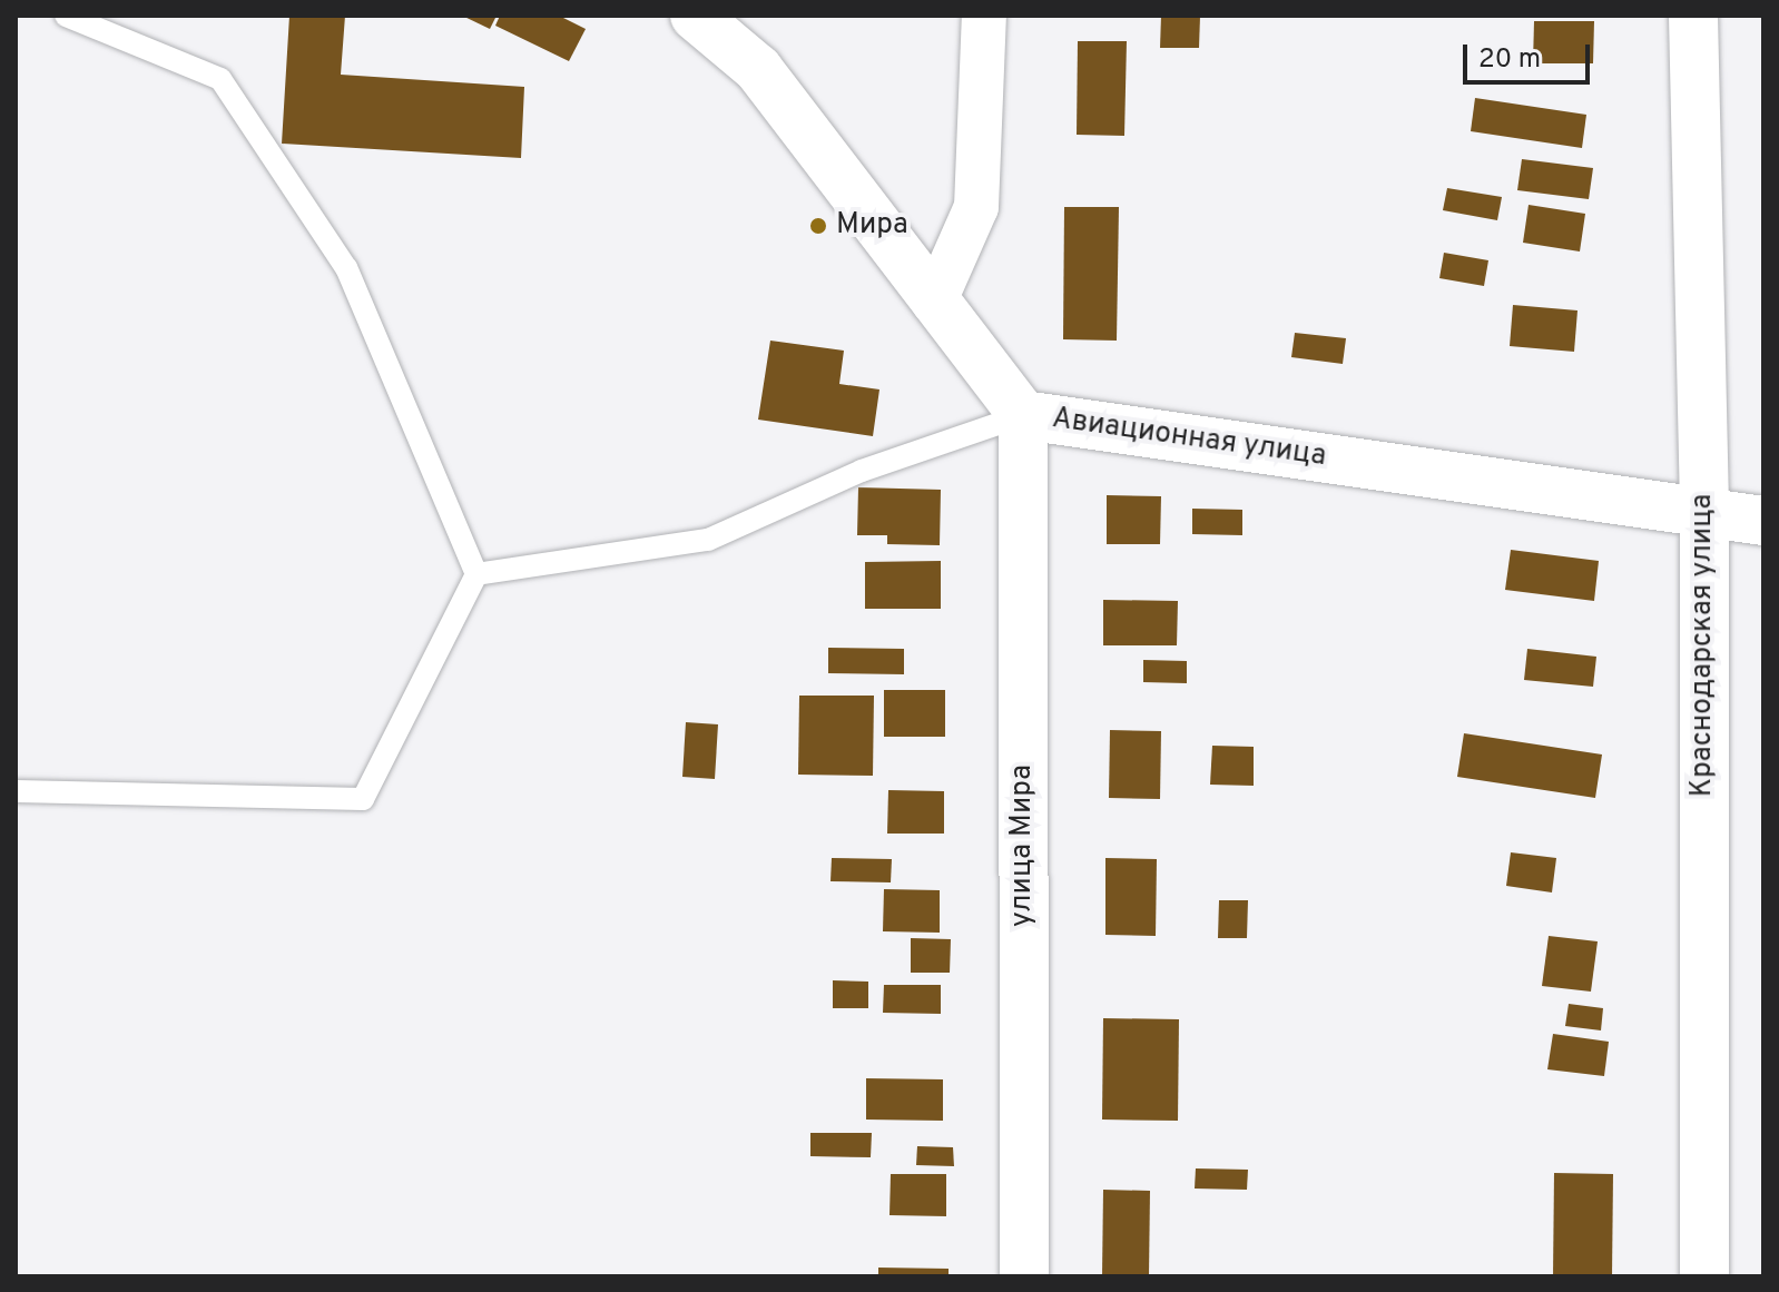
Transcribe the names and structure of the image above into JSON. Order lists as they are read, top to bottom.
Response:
{
  "streets": {
    "main road": ["Авиационная улица", "Краснодарская улица", "улица Мира"]
  },
  "crossings": [
    ["Авиационная улица", "Краснодарская улица"],
    ["Авиационная улица", "улица Мира"]
  ],
  "places": ["Мира"],
  "scale_bar": "20 m"
}
